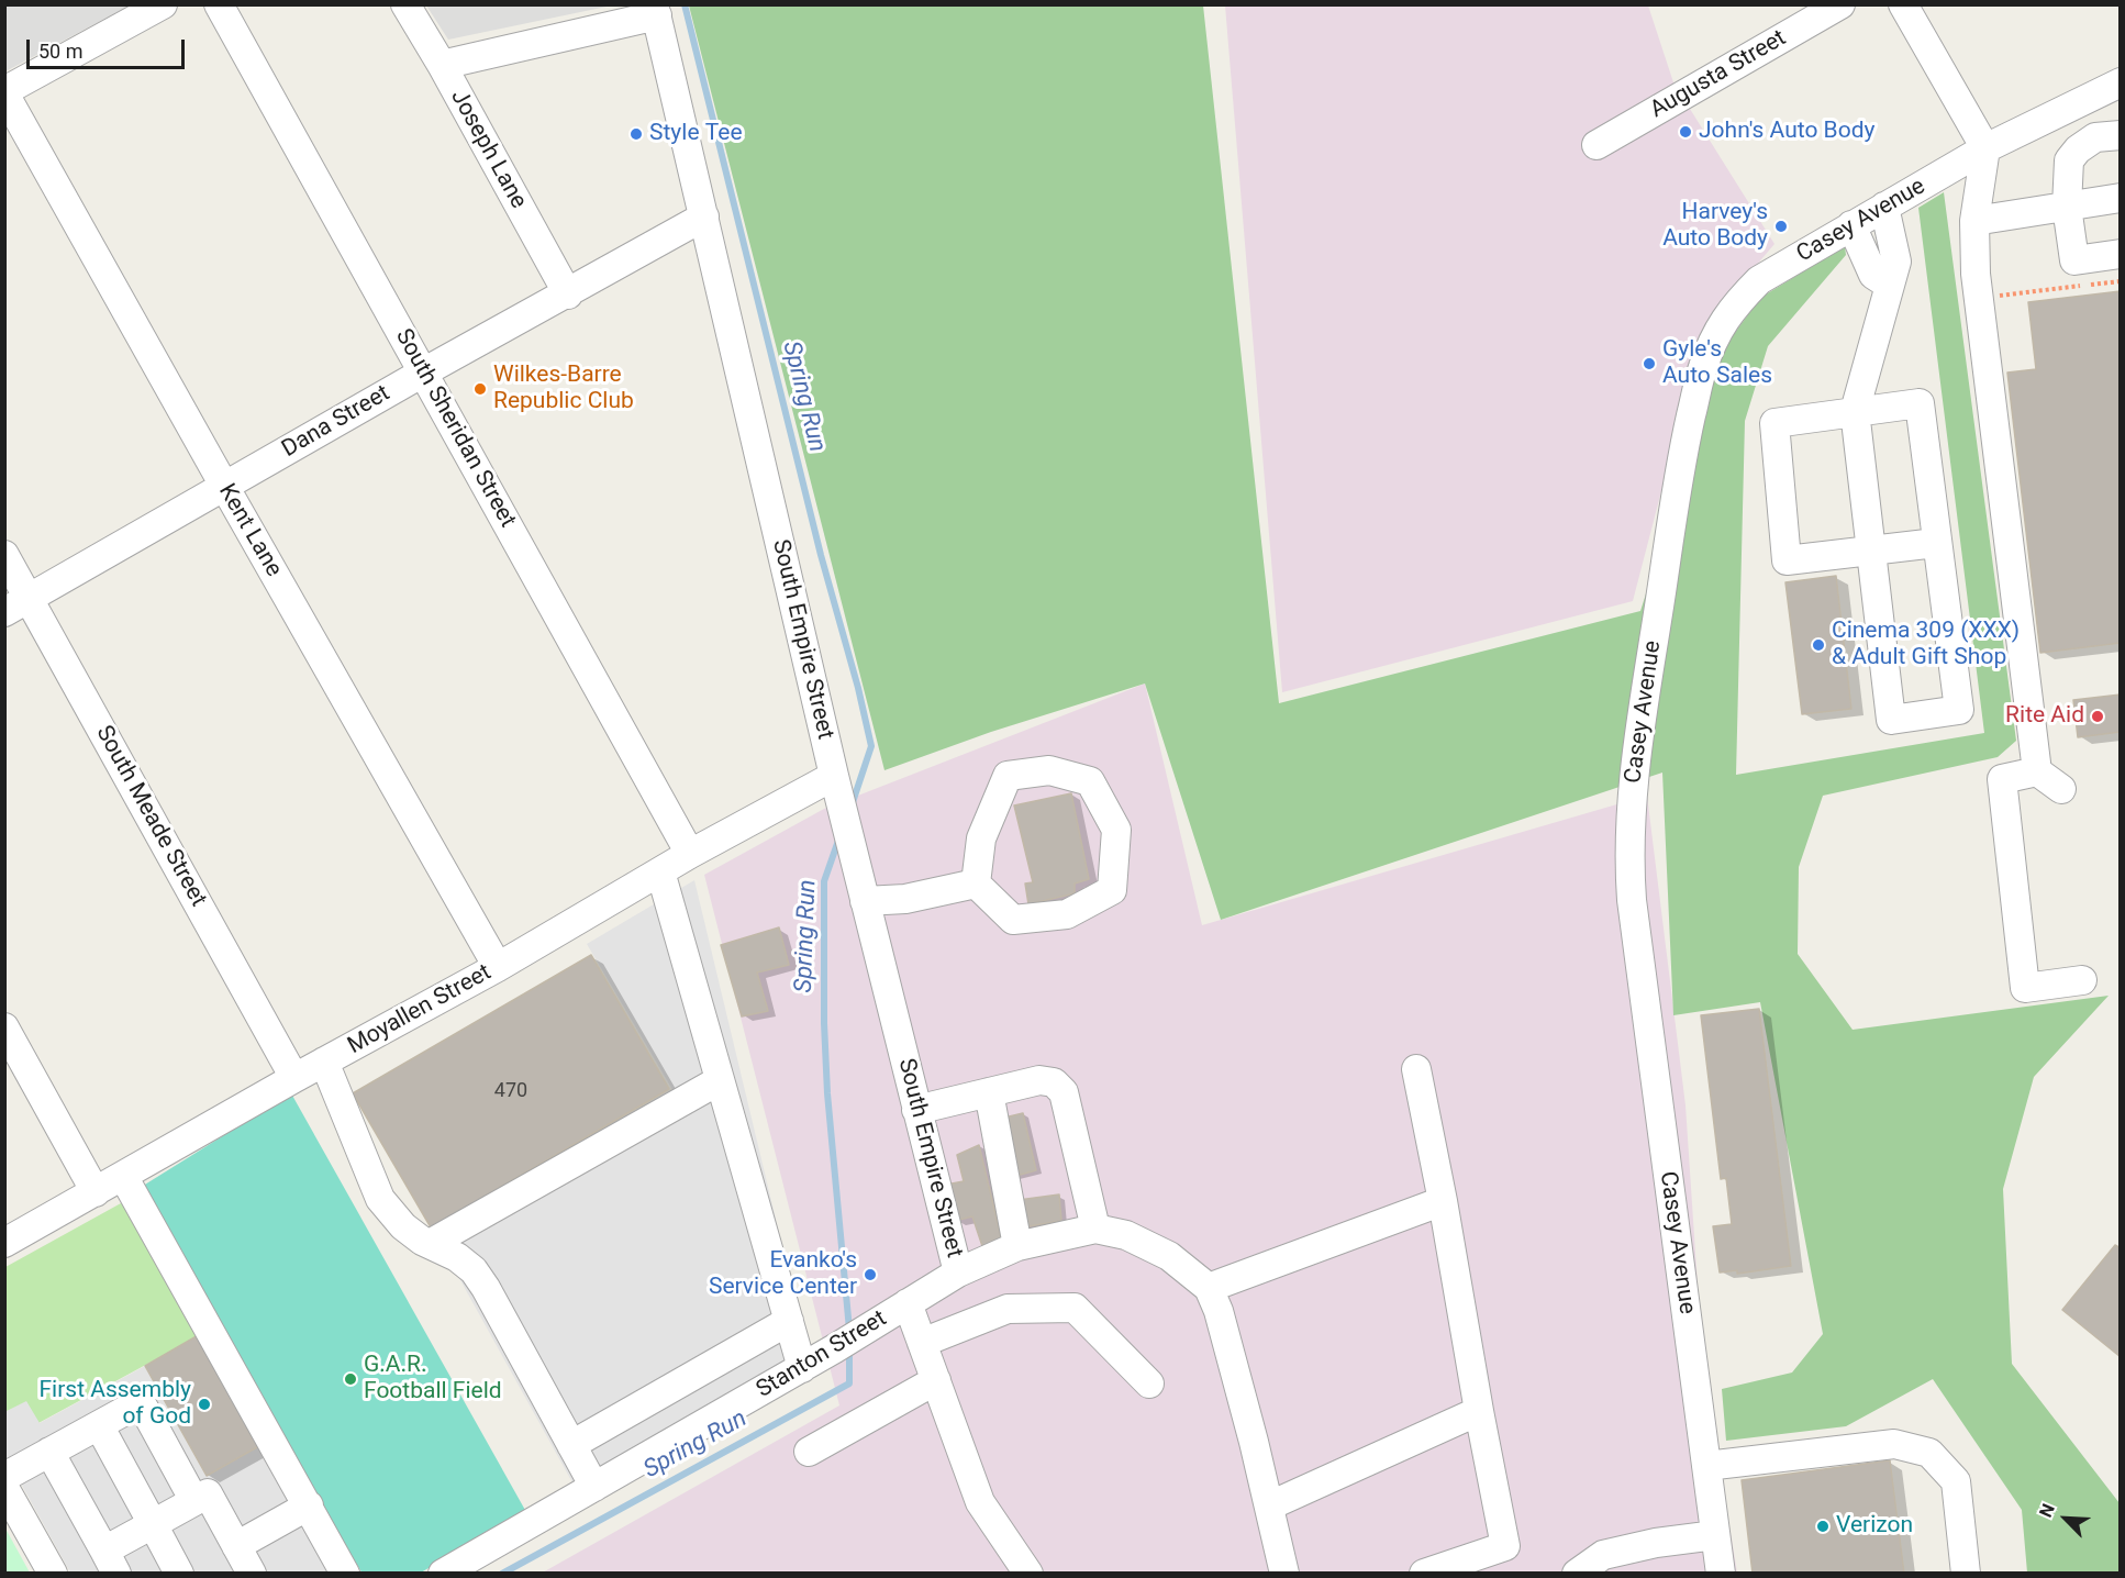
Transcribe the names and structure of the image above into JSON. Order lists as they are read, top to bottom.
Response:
{
  "streets": {
    "street": [
      "Augusta Street",
      "Joseph Lane",
      "Casey Avenue",
      "Dana Street",
      "South Sheridan Street",
      "Kent Lane",
      "South Empire Street",
      "South Meade Street",
      "Moyallen Street",
      "Stanton Street"
    ]
  },
  "crossings": [
    ["Joseph Lane", "Dana Street"],
    ["Dana Street", "South Sheridan Street"],
    ["Dana Street", "Kent Lane"],
    ["Dana Street", "South Empire Street"],
    ["Dana Street", "South Meade Street"],
    ["South Sheridan Street", "Moyallen Street"],
    ["Kent Lane", "Moyallen Street"],
    ["South Empire Street", "Moyallen Street"],
    ["South Empire Street", "Stanton Street"],
    ["South Meade Street", "Moyallen Street"]
  ],
  "water": ["Spring Run"],
  "places": [
    "John's Auto Body",
    "Style Tee",
    "Harvey's Auto Body",
    "Gyle's Auto Sales",
    "Wilkes-Barre Republic Club",
    "Cinema 309 (XXX) & Adult Gift Shop",
    "Rite Aid",
    "Evanko's Service Center",
    "G.A.R. Football Field",
    "First Assembly of God",
    "Verizon"
  ],
  "house_numbers": ["470"],
  "scale_bar": "50 m",
  "north": "top left"
}
